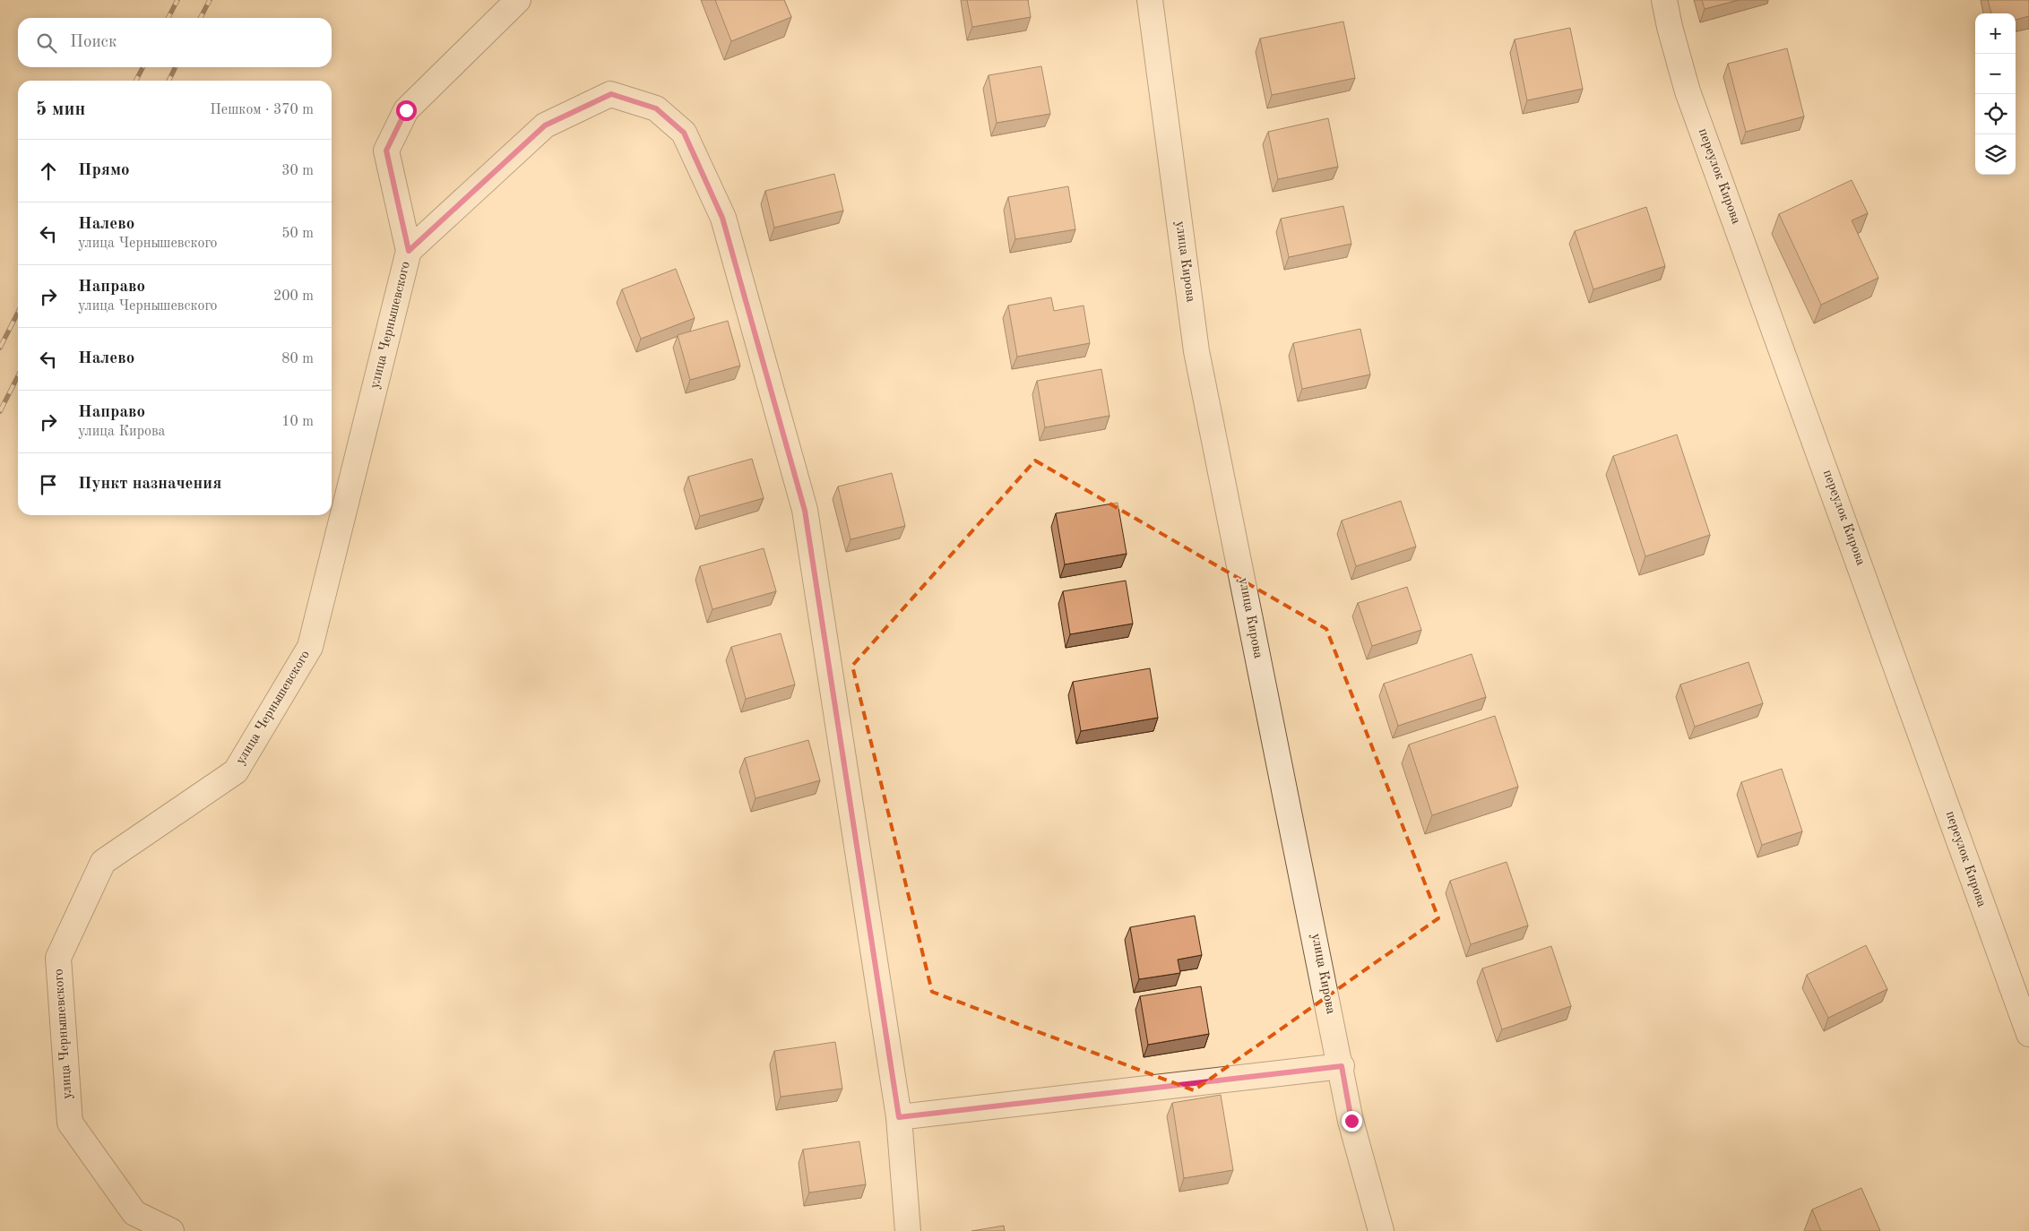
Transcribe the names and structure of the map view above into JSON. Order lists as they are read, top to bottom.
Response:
{
  "streets": {
    "street": ["переулок Кирова", "улица Кирова", "улица Чернышевского"]
  },
  "page": {
    "map_buttons": ["+", "−"],
    "search": "Поиск",
    "heading": ["5 мин", "Пешком · 370 m"],
    "list": [
      ["Прямо", "30 m"],
      ["Налево", "улица Чернышевского", "50 m"],
      ["Направо", "улица Чернышевского", "200 m"],
      ["Налево", "80 m"],
      ["Направо", "улица Кирова", "10 m"],
      "Пункт назначения"
    ]
  }
}
